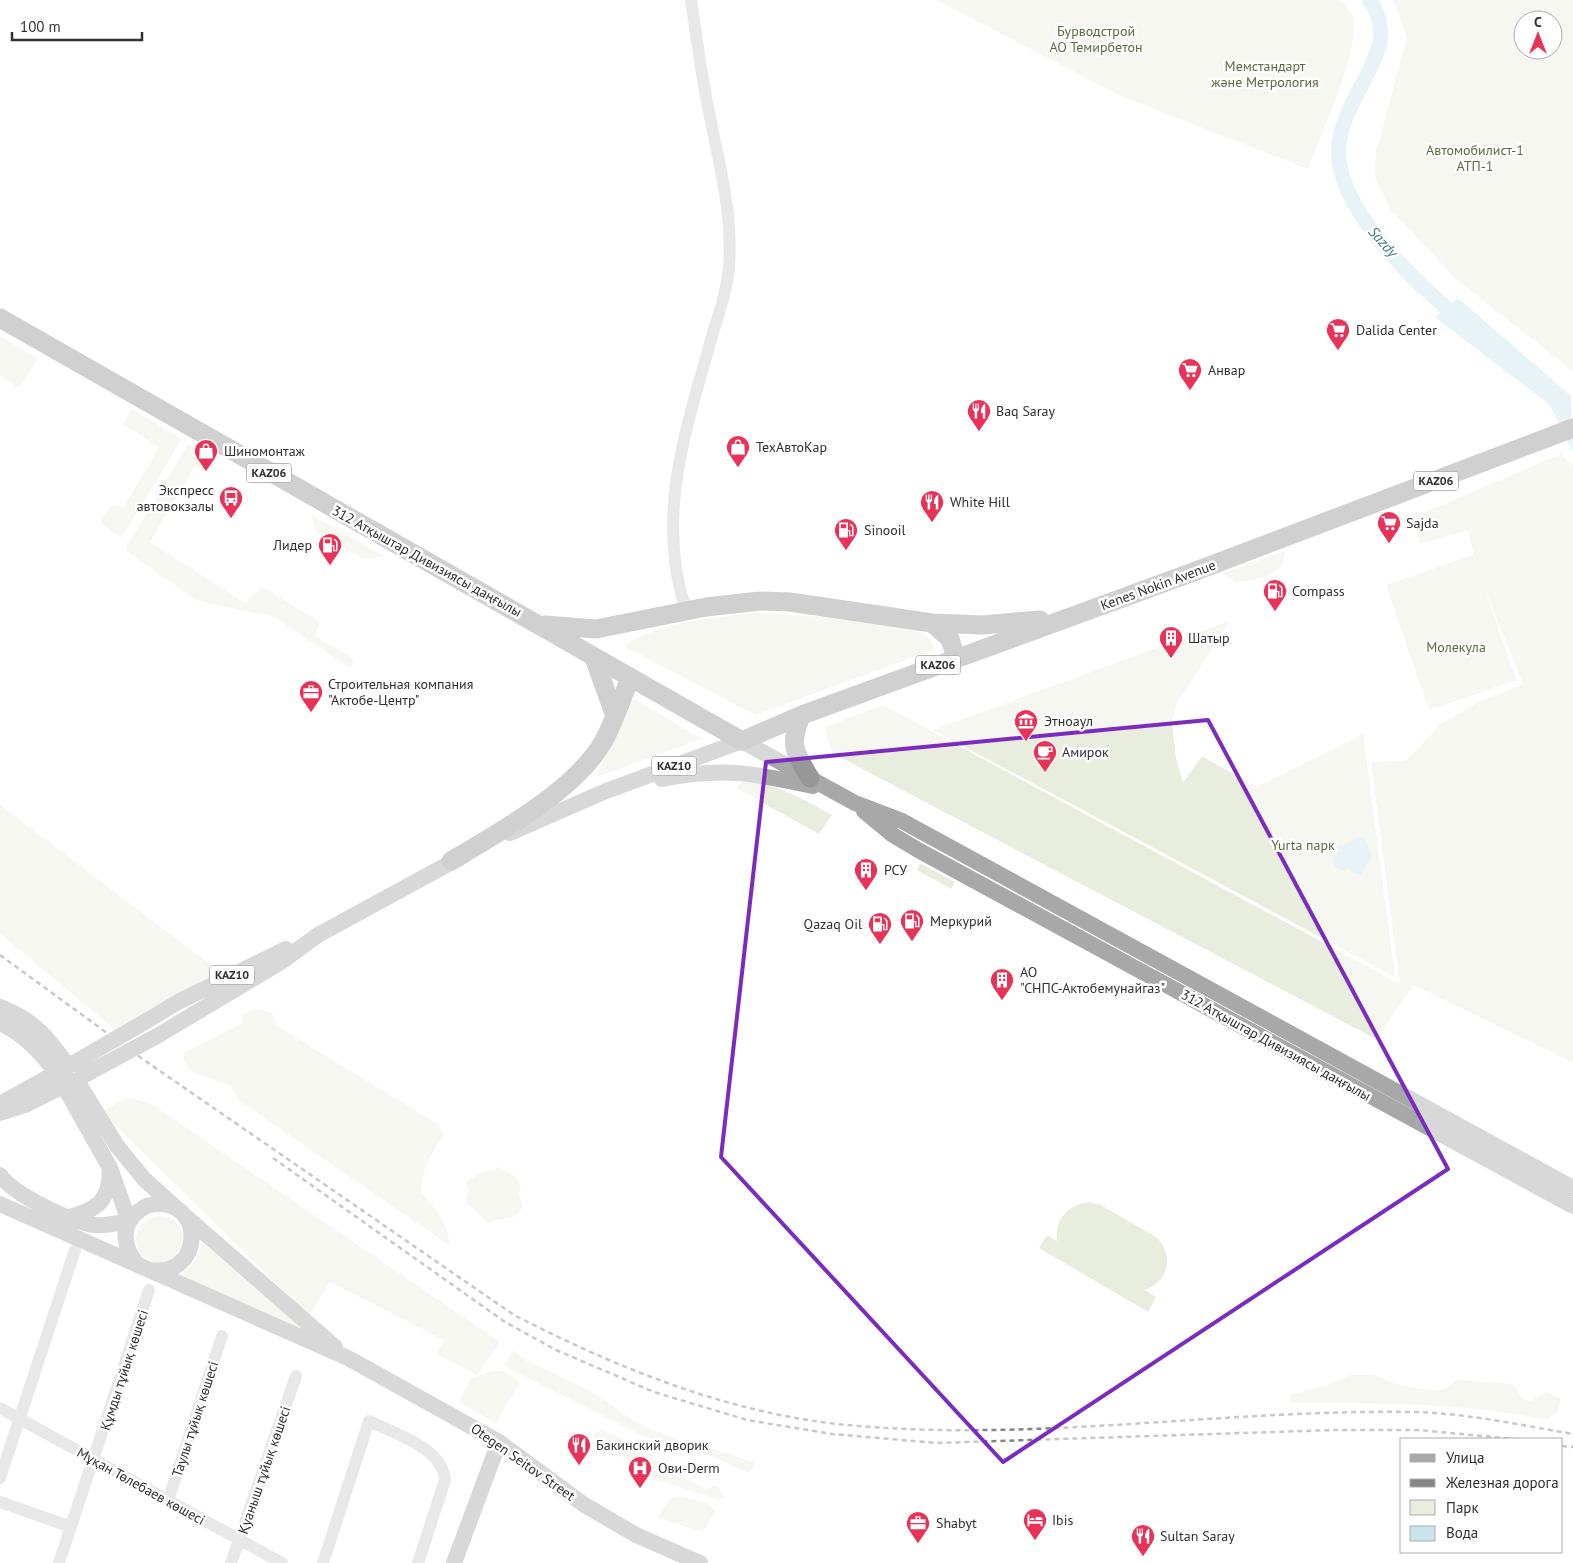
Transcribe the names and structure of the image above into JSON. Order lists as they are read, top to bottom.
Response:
{
  "streets": {
    "highway": ["KАZ06", "312 Атқыштар Дивизиясы даңғылы", "Kenes Nokin Avenue"],
    "main road": ["KAZ10", "Otegen Seitov Street"],
    "street": [
      "Құмды тұйық көшесі",
      "Таулы тұйық көшесі",
      "Қуаныш тұйық көшесі",
      "Мұқан Төлебаев көшесі"
    ]
  },
  "crossings": [
    ["312 Атқыштар Дивизиясы даңғылы", "Kenes Nokin Avenue"],
    ["312 Атқыштар Дивизиясы даңғылы", "KAZ10"],
    ["Kenes Nokin Avenue", "KAZ10"],
    ["Құмды тұйық көшесі", "Мұқан Төлебаев көшесі"],
    ["Таулы тұйық көшесі", "Мұқан Төлебаев көшесі"],
    ["Қуаныш тұйық көшесі", "Мұқан Төлебаев көшесі"]
  ],
  "water": ["Sazdy"],
  "parks": [
    "Бурводстрой АО Темирбетон",
    "Мемстандарт және Метрология",
    "Автомобилист-1 АТП-1",
    "Молекула",
    "Yurta парк"
  ],
  "places": {
    "supermarket": ["Dalida Center", "Анвар", "Sajda"],
    "restaurant": [
      "Baq Saray",
      "White Hill",
      "Бакинский дворик",
      "Sultan Saray"
    ],
    "shop": ["ТехАвтоКар", "Шиномонтаж"],
    "bus stop": ["Экспресс автовокзалы"],
    "fuel station": [
      "Sinooil",
      "Лидер",
      "Compass",
      "Меркурий",
      "Qazaq Oil"
    ],
    "building": ["Шатыр", "РСУ", "АО \"СНПС-Актобемунайгаз\""],
    "office": ["Строительная компания \"Актобе-Центр\"", "Shabyt"],
    "museum": ["Этноаул"],
    "cafe": ["Амирок"],
    "hospital": ["Ови-Derm"],
    "hotel": ["Ibis"]
  },
  "legend": [
    "Улица",
    "Железная дорога",
    "Парк",
    "Вода"
  ],
  "scale_bar": "100 m",
  "north": "top"
}
